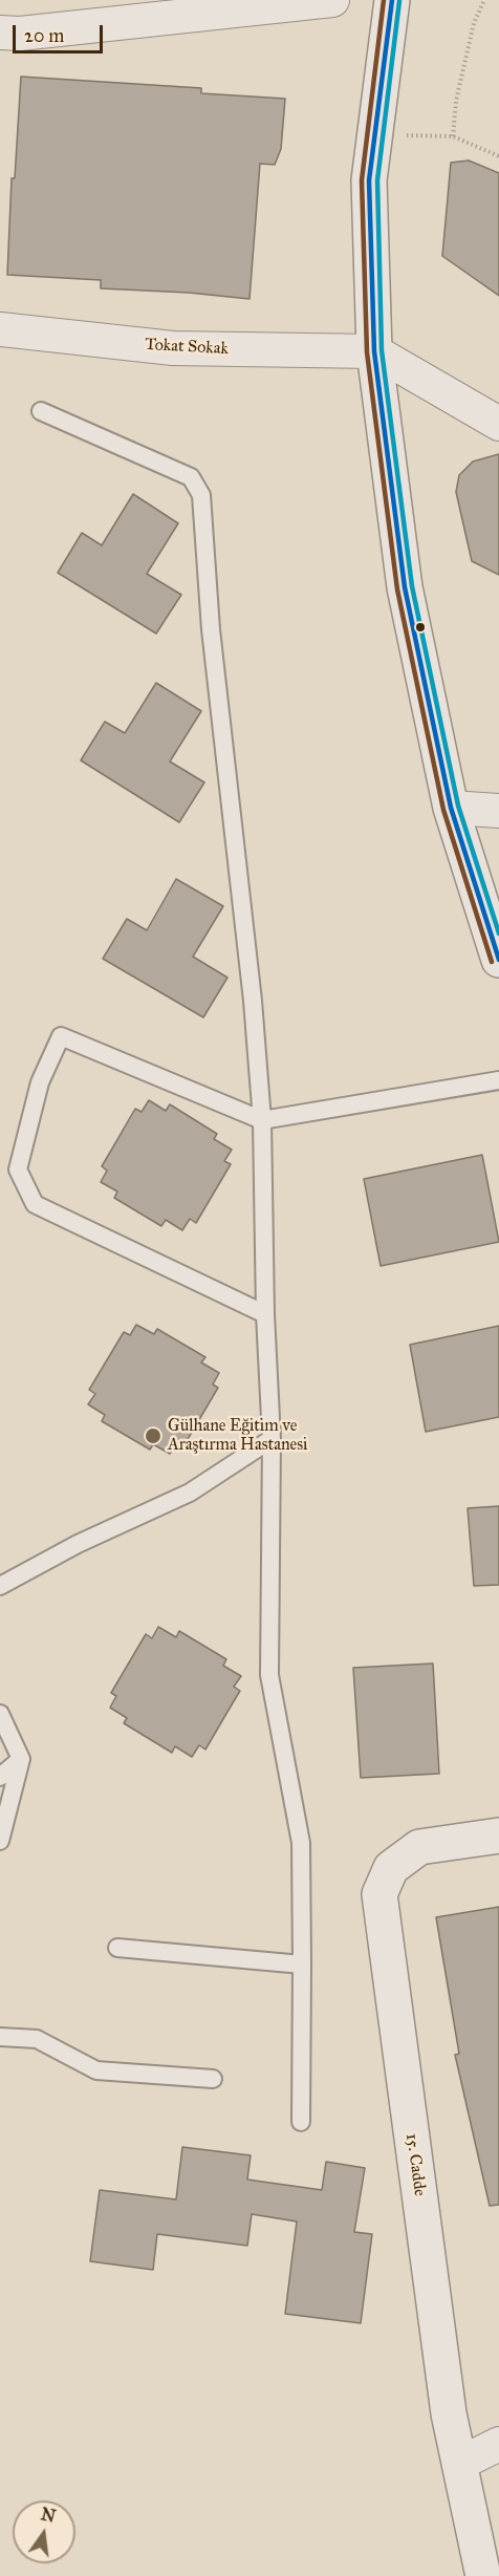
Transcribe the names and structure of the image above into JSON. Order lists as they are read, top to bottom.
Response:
{
  "streets": {
    "street": ["Tokat Sokak", "15. Cadde"]
  },
  "places": ["Gülhane Eğitim ve Araştırma Hastanesi"],
  "scale_bar": "20 m",
  "north": "top"
}
